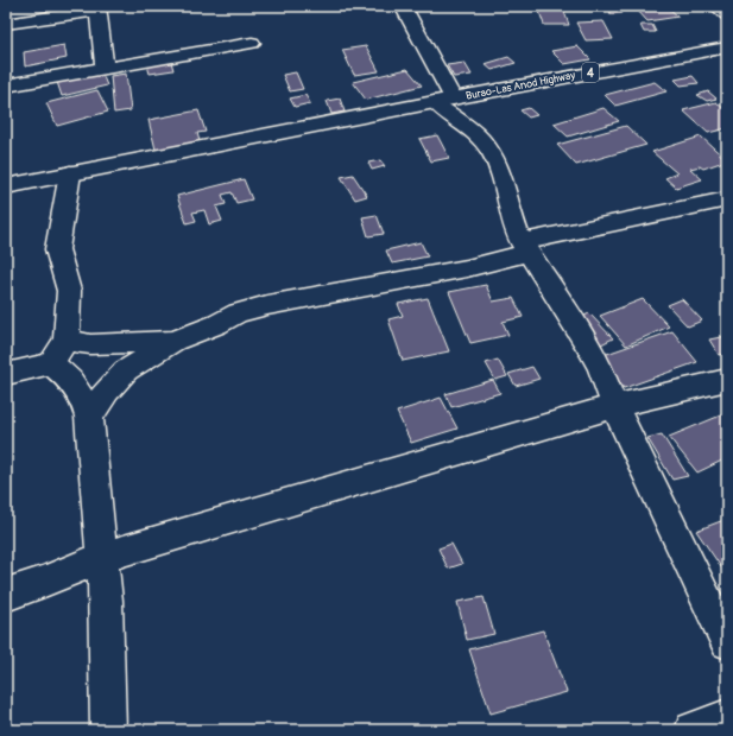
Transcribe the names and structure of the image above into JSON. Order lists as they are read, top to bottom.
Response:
{
  "streets": {
    "main road": ["4", "Burao-Las Anod Highway"]
  }
}
